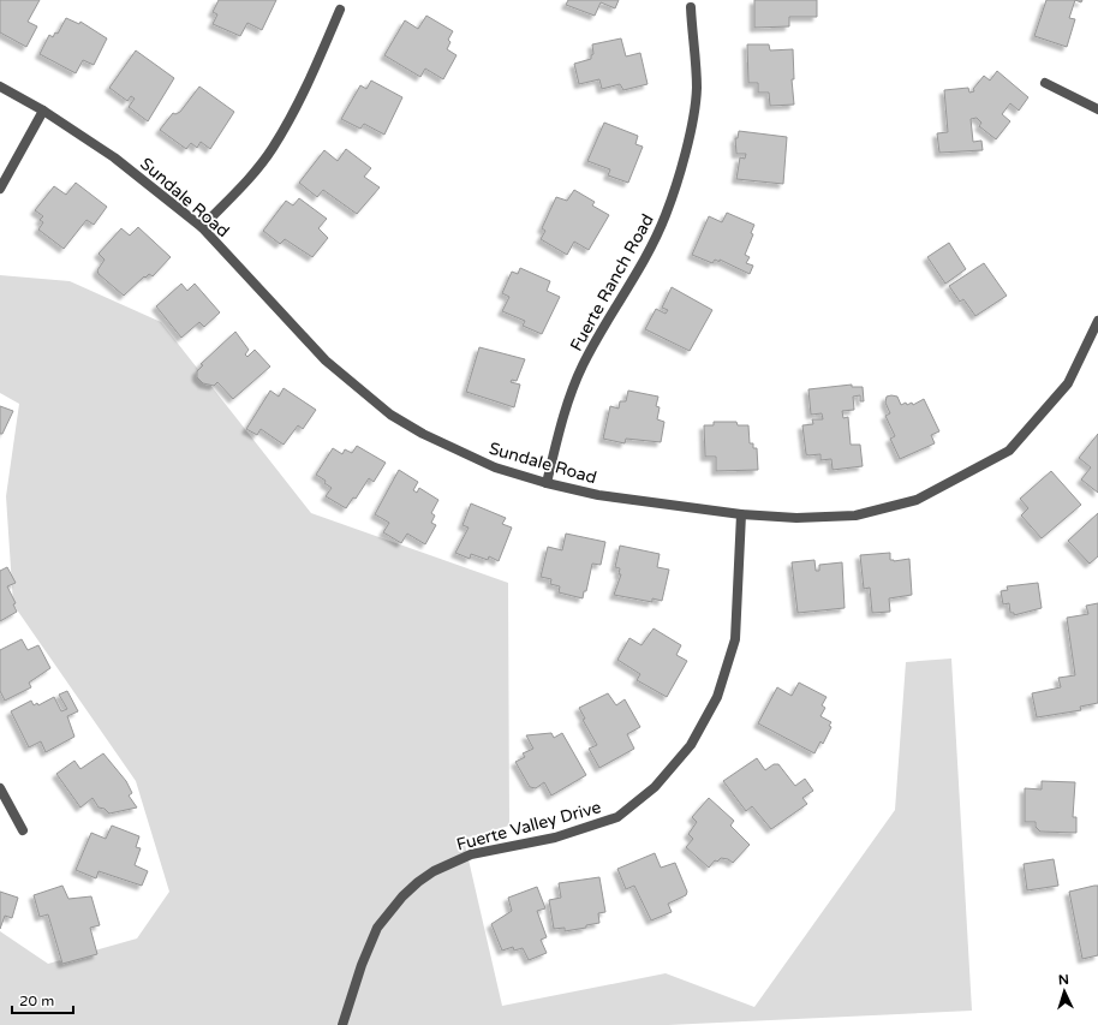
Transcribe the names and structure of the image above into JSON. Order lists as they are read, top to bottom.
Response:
{
  "streets": {
    "street": ["Sundale Road", "Fuerte Ranch Road", "Fuerte Valley Drive"]
  },
  "crossings": [
    ["Sundale Road", "Fuerte Ranch Road"],
    ["Sundale Road", "Fuerte Valley Drive"]
  ],
  "scale_bar": "20 m",
  "north": "top"
}
